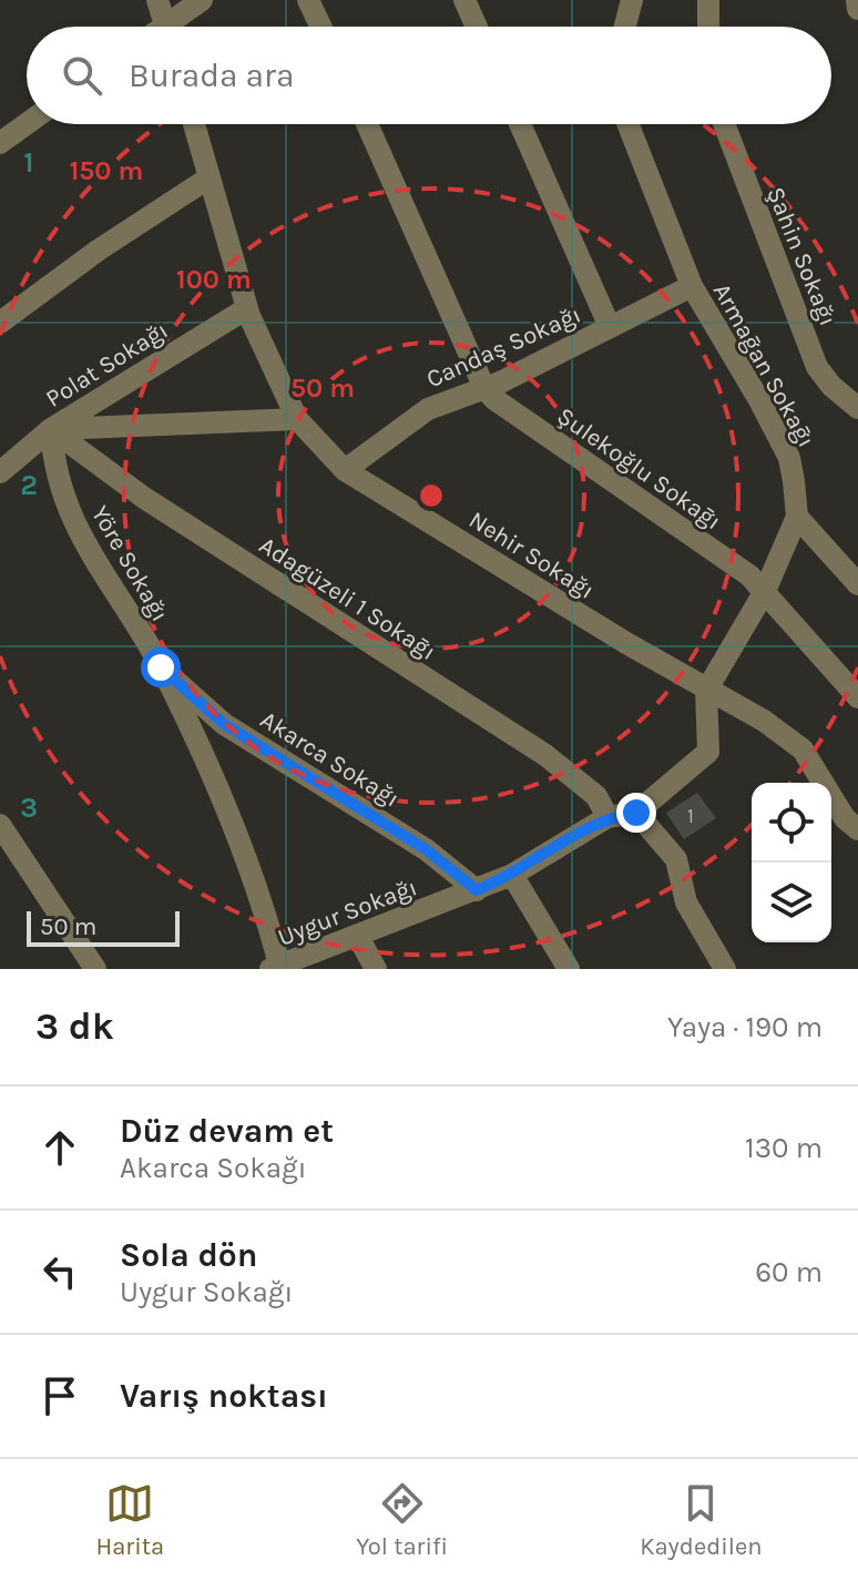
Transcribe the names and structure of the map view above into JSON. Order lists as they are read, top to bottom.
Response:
{
  "streets": {
    "street": [
      "Şahin Sokağı",
      "Candaş Sokağı",
      "Polat Sokağı",
      "Armaḡan Sokaḡı",
      "Şulekoğlu Sokaḡı",
      "Nehir Sokağı",
      "Yöre Sokağı",
      "Adagüzeli 1 Sokaḡı",
      "Akarca Sokağı",
      "Uygur Sokağı"
    ]
  },
  "crossings": [
    ["Candaş Sokağı", "Armaḡan Sokaḡı"],
    ["Candaş Sokağı", "Şulekoğlu Sokaḡı"],
    ["Candaş Sokağı", "Nehir Sokağı"],
    ["Polat Sokağı", "Nehir Sokağı"],
    ["Polat Sokağı", "Yöre Sokağı"],
    ["Polat Sokağı", "Adagüzeli 1 Sokaḡı"],
    ["Yöre Sokağı", "Adagüzeli 1 Sokaḡı"],
    ["Yöre Sokağı", "Akarca Sokağı"],
    ["Yöre Sokağı", "Uygur Sokağı"],
    ["Adagüzeli 1 Sokaḡı", "Uygur Sokağı"],
    ["Akarca Sokağı", "Uygur Sokağı"]
  ],
  "house_numbers": ["1"],
  "scale_bar": "50 m",
  "page": {
    "search": "Burada ara",
    "scale": "50 m",
    "heading": ["3 dk", "Yaya · 190 m"],
    "list": [
      ["Düz devam et", "Akarca Sokağı", "130 m"],
      ["Sola dön", "Uygur Sokağı", "60 m"],
      "Varış noktası"
    ],
    "nav": ["Harita", "Yol tarifi", "Kaydedilen"]
  },
  "grid": {
    "rows": ["1", "2", "3"]
  },
  "rings": ["150 m", "100 m", "50 m"]
}
